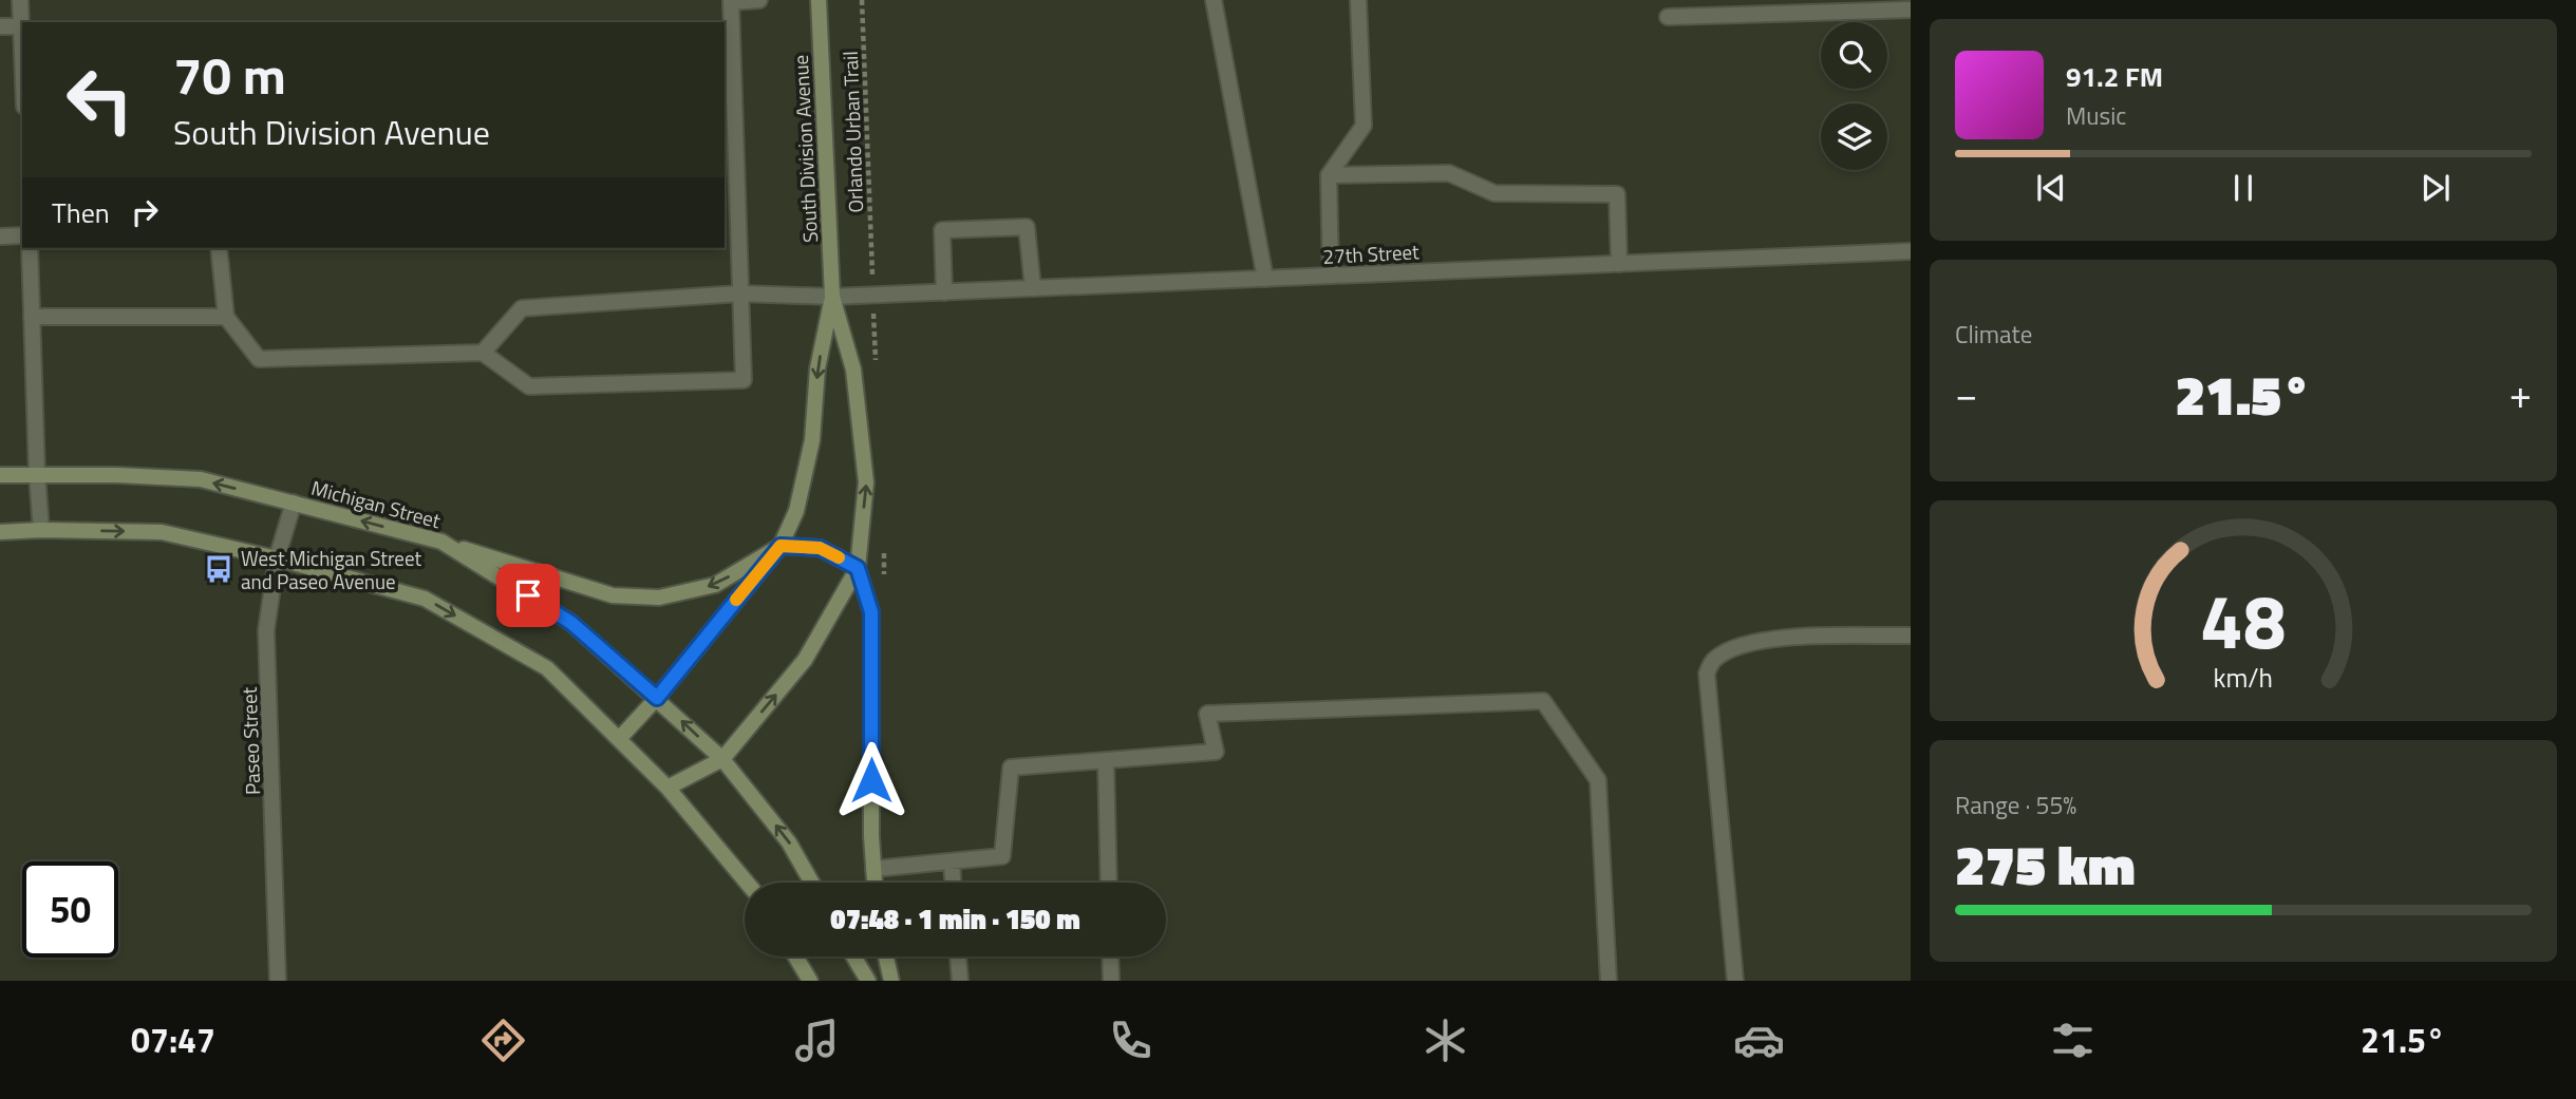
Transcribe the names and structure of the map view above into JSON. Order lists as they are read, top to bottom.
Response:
{
  "streets": {
    "main road": ["South Division Avenue", "Michigan Street"],
    "street": ["27th Street", "Paseo Street"],
    "path": ["Orlando Urban Trail"]
  },
  "crossings": [
    ["South Division Avenue", "27th Street"],
    ["South Division Avenue", "Michigan Street"],
    ["Michigan Street", "Paseo Street"]
  ],
  "places": {
    "bus stop": ["West Michigan Street and Paseo Avenue"]
  },
  "page": {
    "turn": ["70 m", "South Division Avenue"],
    "song": ["91.2 FM", "Music"],
    "then": "Then",
    "tile": [
      "Climate",
      ["Range · 55%", "275 km"]
    ],
    "heat": ["−", "21.5°", "+"],
    "limit": "50",
    "trip": "07:48 · 1 min · 150 m",
    "tabs": ["07:47", "21.5°"],
    "gauge": ["48", "km/h"]
  }
}
